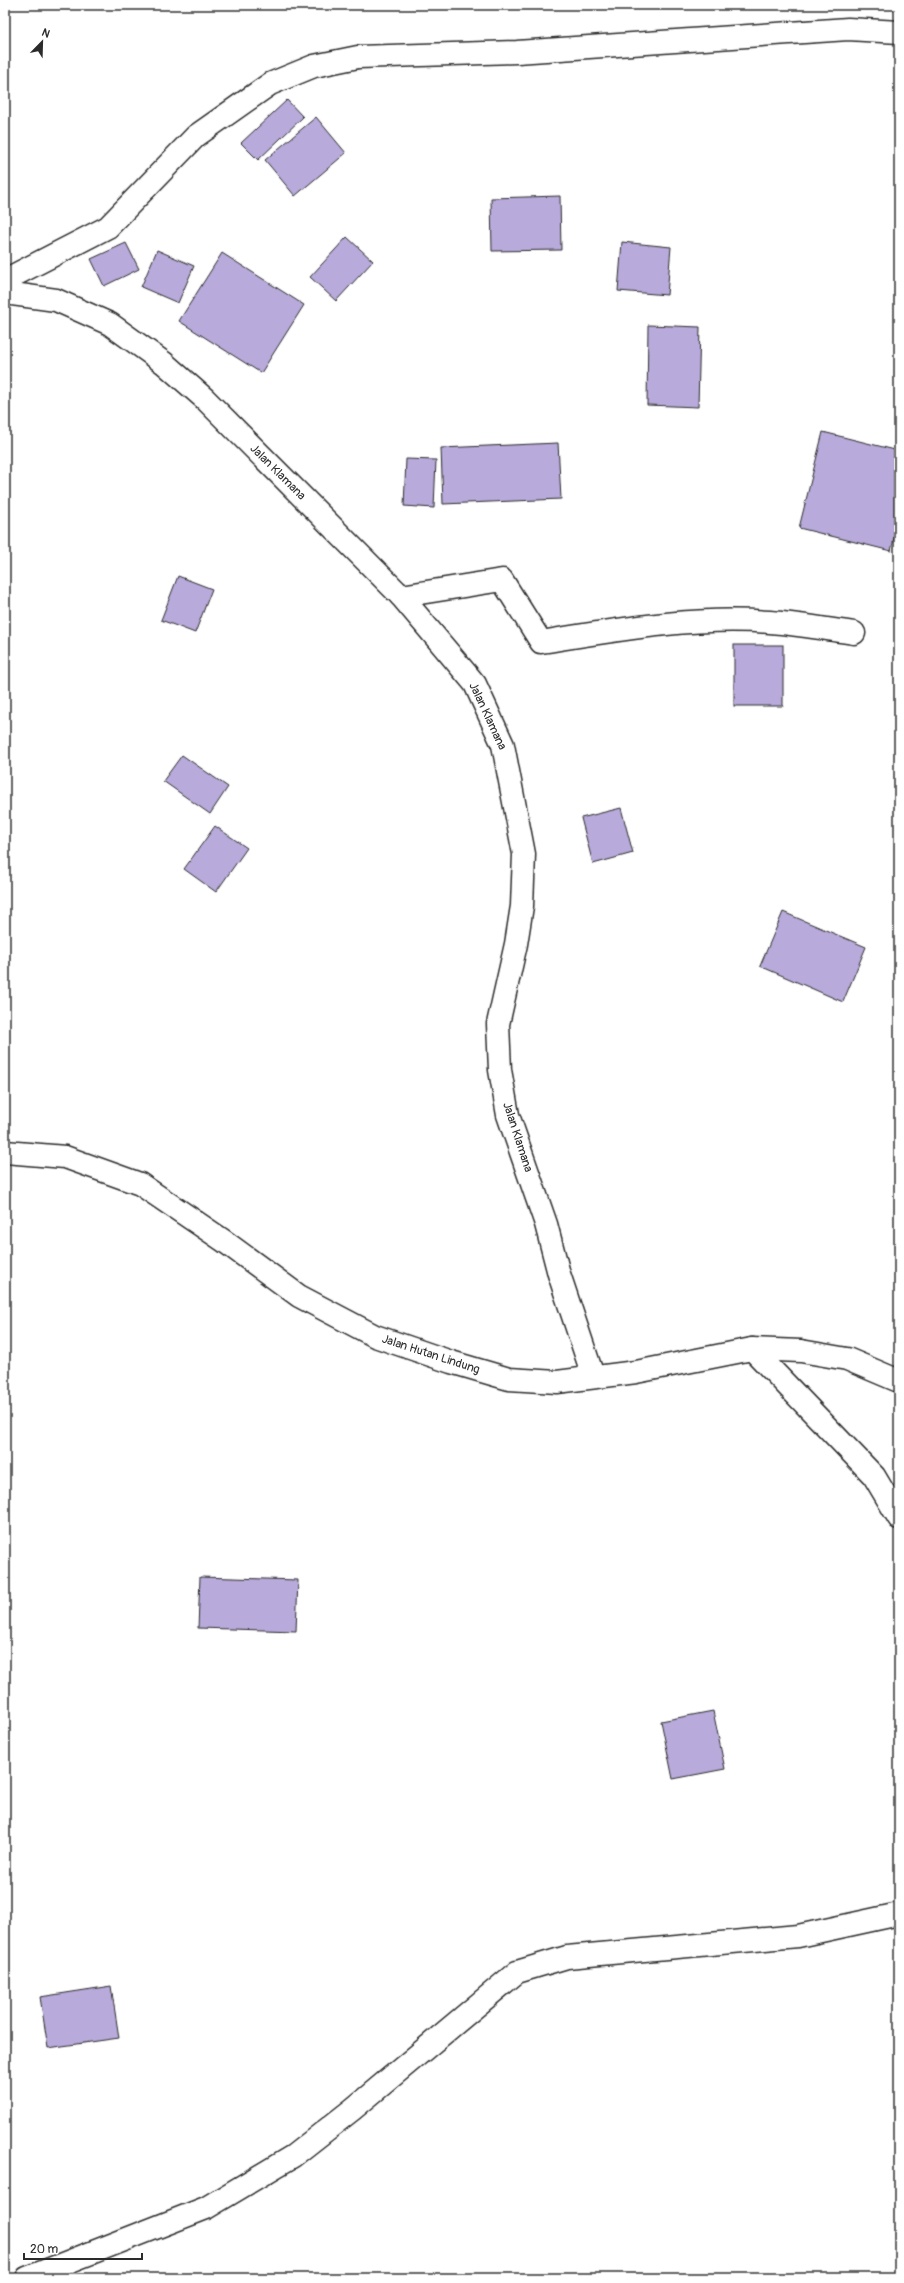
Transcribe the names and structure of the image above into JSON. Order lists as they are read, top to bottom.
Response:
{
  "streets": {
    "street": ["Jalan Klamana", "Jalan Hutan Lindung"]
  },
  "crossings": [
    ["Jalan Klamana", "Jalan Hutan Lindung"]
  ],
  "scale_bar": "20 m",
  "north": "top right"
}
